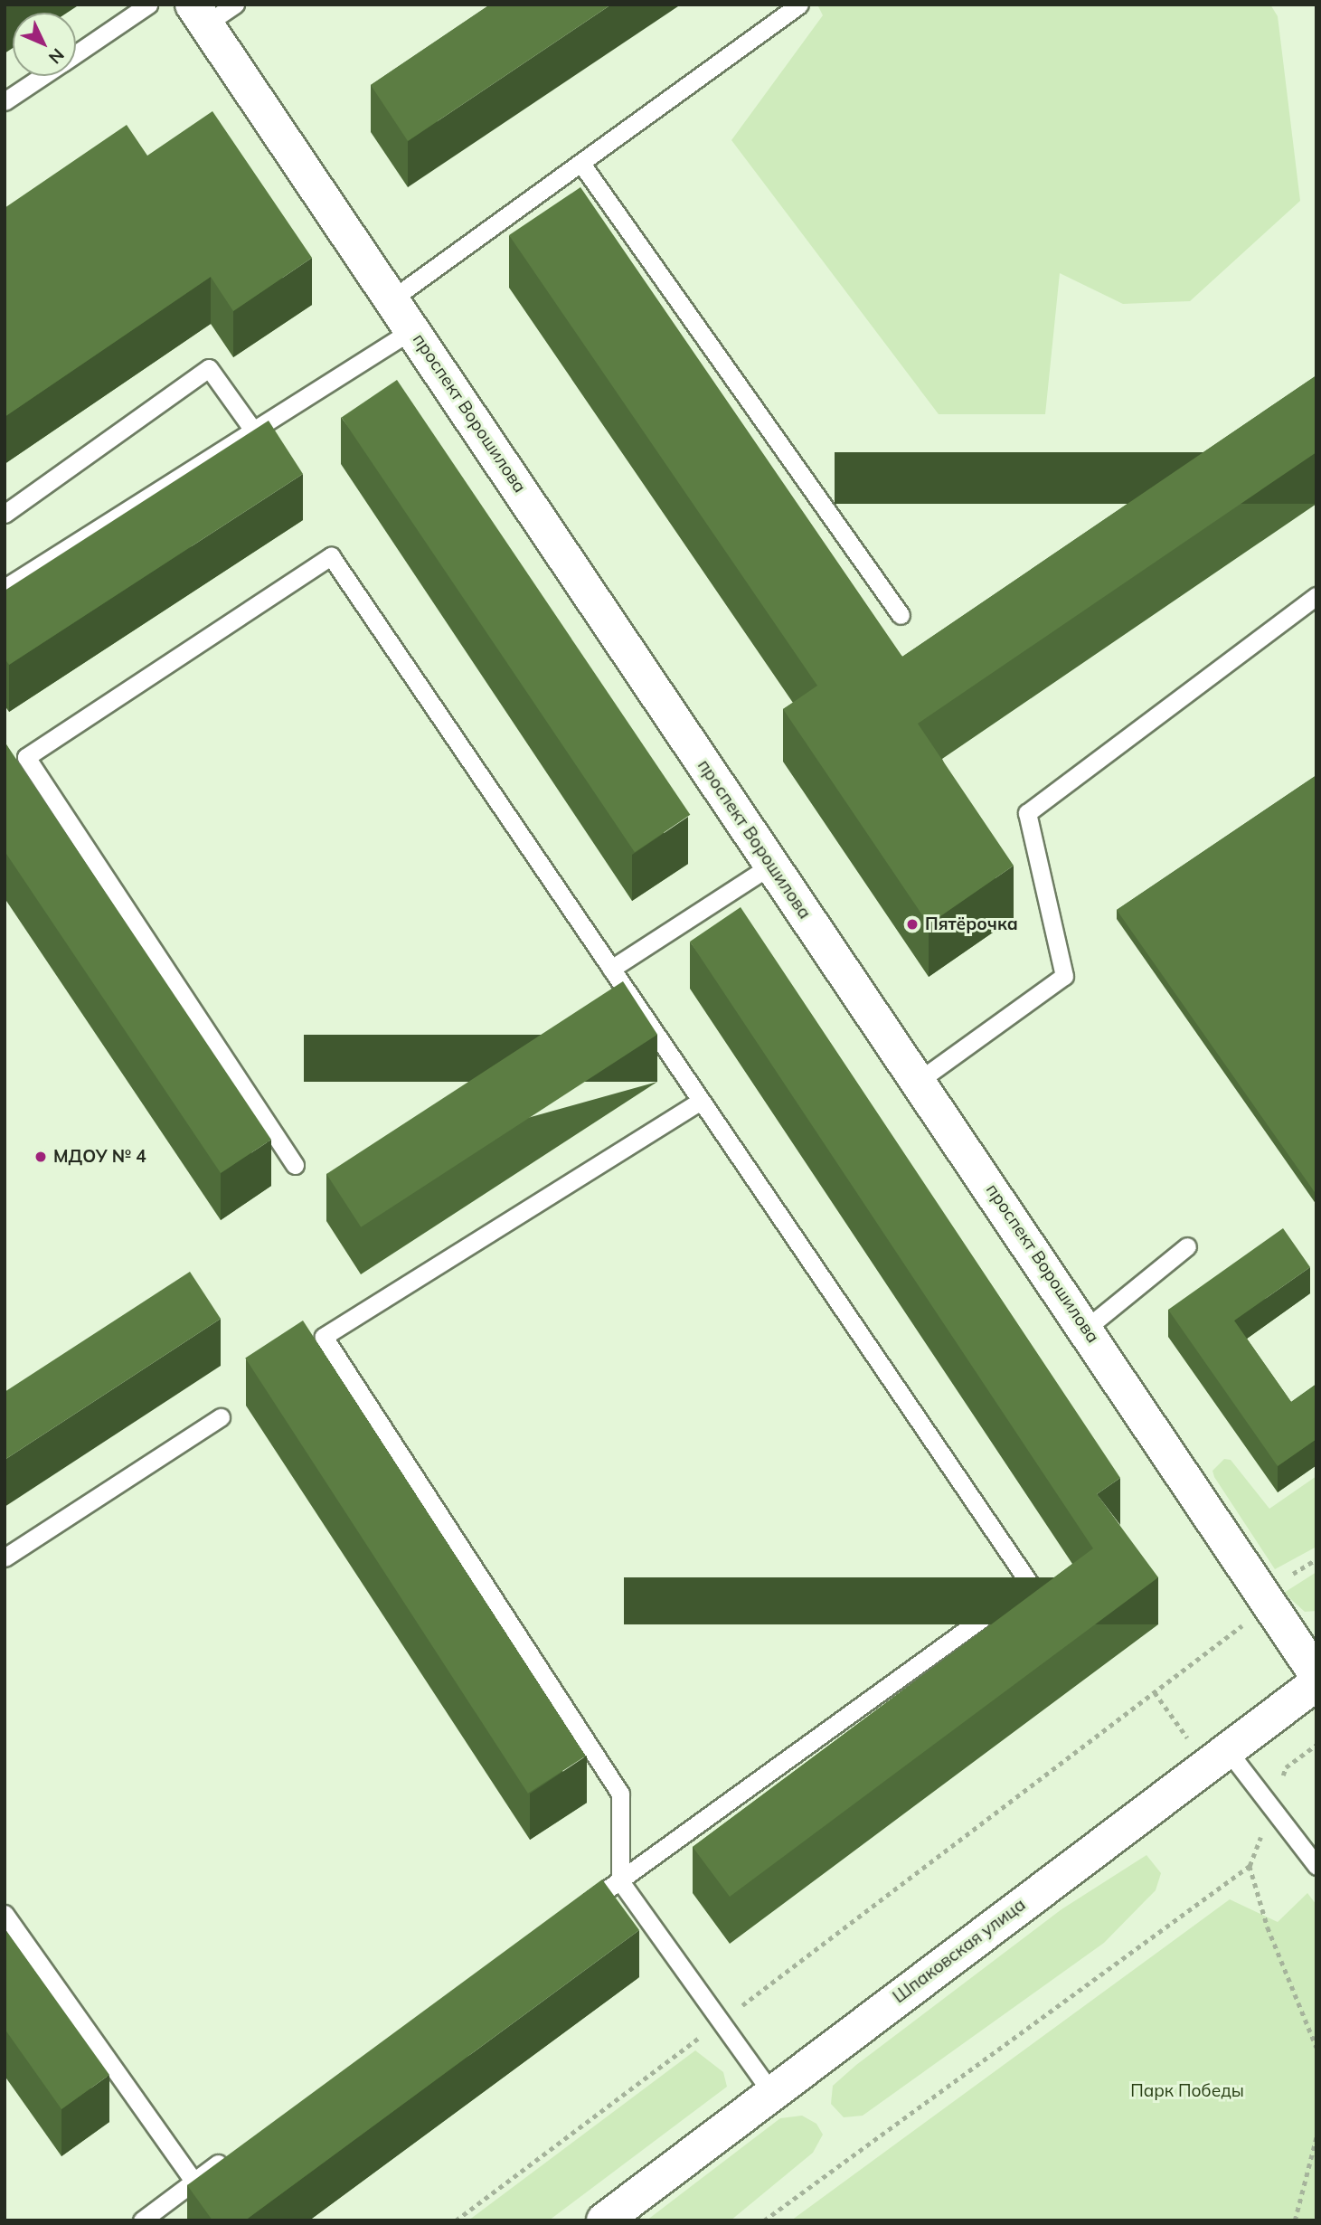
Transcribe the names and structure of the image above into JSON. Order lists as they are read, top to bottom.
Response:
{
  "streets": {
    "street": ["проспект Ворошилова", "Шпаковская улица"]
  },
  "parks": ["Парк Победы"],
  "places": ["Пятёрочка", "МДОУ № 4"],
  "north": "bottom right"
}
